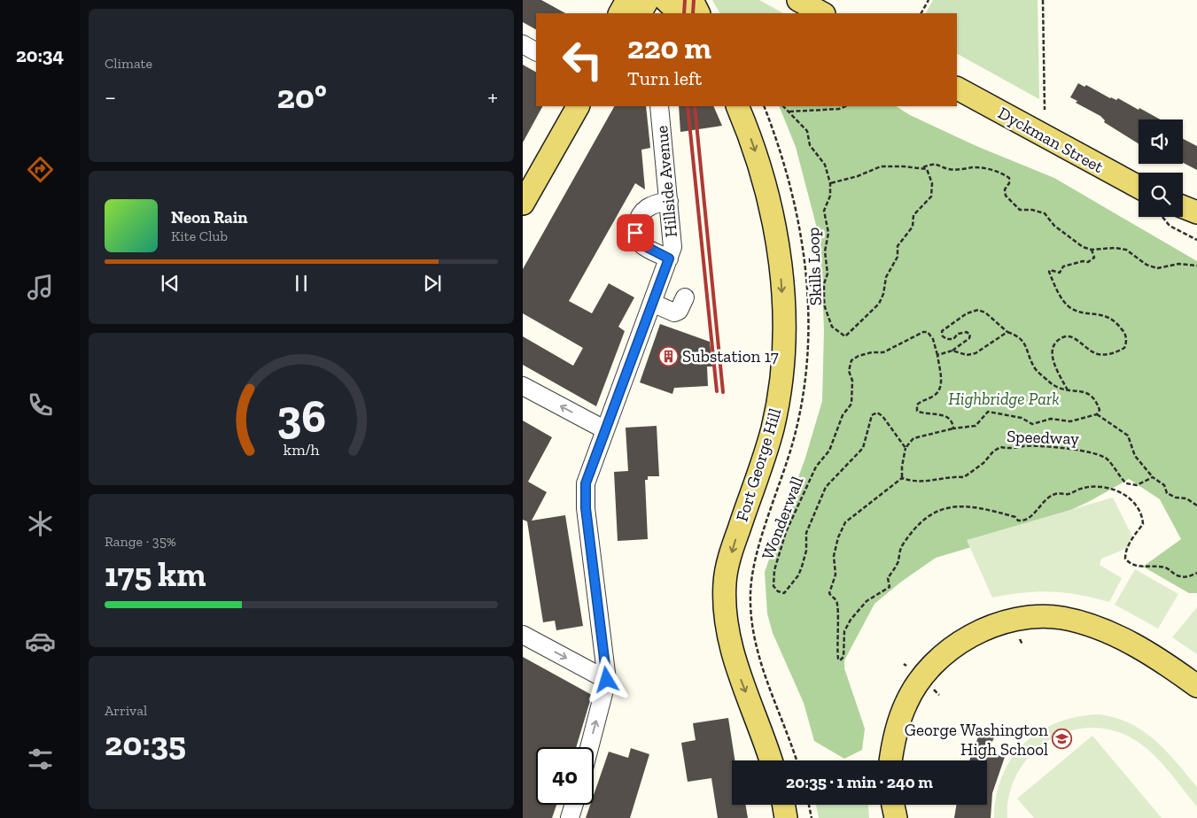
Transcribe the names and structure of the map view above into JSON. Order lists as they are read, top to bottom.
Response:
{
  "streets": {
    "main road": ["Dyckman Street", "Fort George Hill"],
    "street": ["Hillside Avenue"],
    "path": ["Skills Loop", "Speedway", "Wonderwall"]
  },
  "one_way": ["Fort George Hill"],
  "parks": ["Highbridge Park"],
  "places": {
    "building": ["Substation 17"],
    "school or university": ["George Washington High School"]
  },
  "page": {
    "tabs": "20:34",
    "tile": [
      "Climate",
      ["Range · 35%", "175 km"],
      ["Arrival", "20:35"]
    ],
    "turn": ["220 m", "Turn left"],
    "heat": ["−", "20°", "+"],
    "song": ["Neon Rain", "Kite Club"],
    "limit": "40",
    "trip": "20:35 · 1 min · 240 m",
    "gauge": ["36", "km/h"]
  }
}
